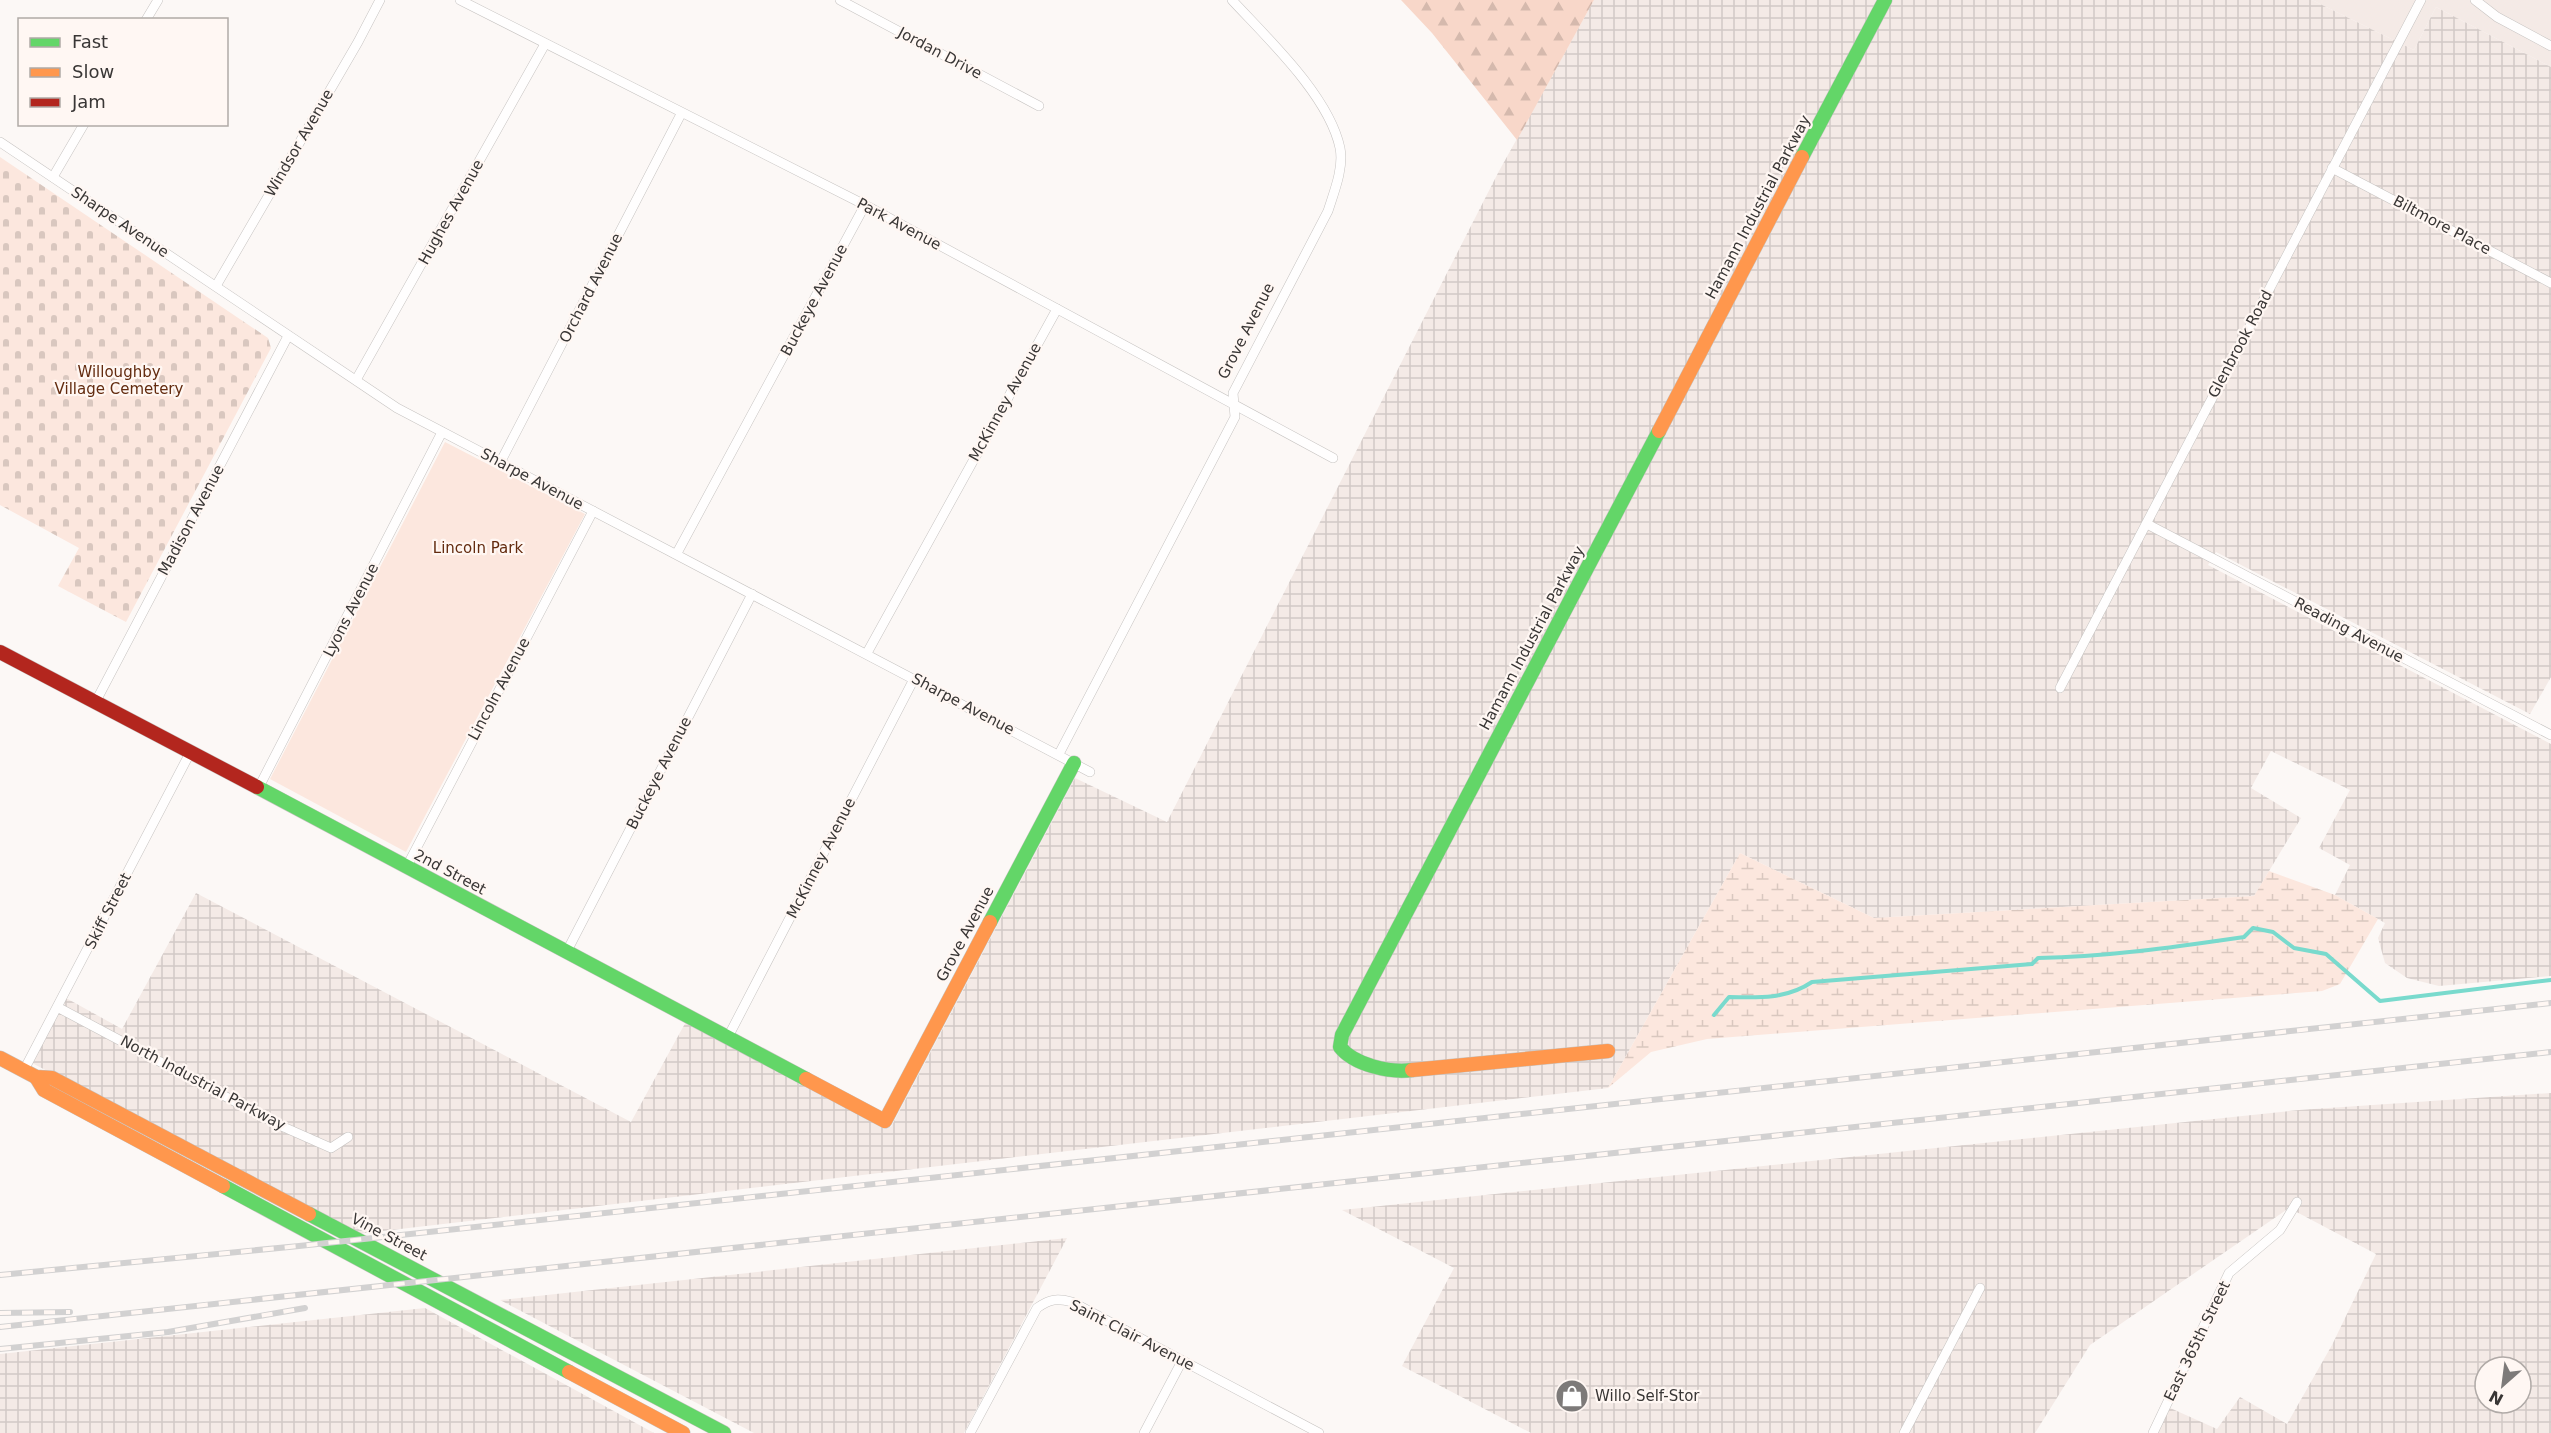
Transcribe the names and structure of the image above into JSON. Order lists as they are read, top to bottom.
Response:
{
  "streets": {
    "street": [
      "Jordan Drive",
      "Windsor Avenue",
      "Hamann Industrial Parkway",
      "Hughes Avenue",
      "Sharpe Avenue",
      "Park Avenue",
      "Biltmore Place",
      "Orchard Avenue",
      "Buckeye Avenue",
      "Grove Avenue",
      "Glenbrook Road",
      "McKinney Avenue",
      "Madison Avenue",
      "Lyons Avenue",
      "Reading Avenue",
      "Lincoln Avenue",
      "2nd Street",
      "Skiff Street",
      "North Industrial Parkway",
      "Vine Street",
      "Saint Clair Avenue",
      "East 365th Street"
    ]
  },
  "crossings": [
    ["Windsor Avenue", "Sharpe Avenue"],
    ["Hughes Avenue", "Sharpe Avenue"],
    ["Hughes Avenue", "Park Avenue"],
    ["Sharpe Avenue", "Orchard Avenue"],
    ["Sharpe Avenue", "Buckeye Avenue"],
    ["Sharpe Avenue", "Grove Avenue"],
    ["Sharpe Avenue", "McKinney Avenue"],
    ["Sharpe Avenue", "Madison Avenue"],
    ["Sharpe Avenue", "Lyons Avenue"],
    ["Sharpe Avenue", "Lincoln Avenue"],
    ["Park Avenue", "Orchard Avenue"],
    ["Park Avenue", "Buckeye Avenue"],
    ["Park Avenue", "Grove Avenue"],
    ["Park Avenue", "McKinney Avenue"],
    ["Biltmore Place", "Glenbrook Road"],
    ["Buckeye Avenue", "2nd Street"],
    ["Grove Avenue", "2nd Street"],
    ["Glenbrook Road", "Reading Avenue"],
    ["McKinney Avenue", "2nd Street"],
    ["Madison Avenue", "2nd Street"],
    ["Lyons Avenue", "2nd Street"],
    ["Lincoln Avenue", "2nd Street"],
    ["2nd Street", "Skiff Street"],
    ["Skiff Street", "North Industrial Parkway"],
    ["Skiff Street", "Vine Street"]
  ],
  "parks": ["Willoughby Village Cemetery", "Lincoln Park"],
  "places": {
    "shop": ["Willo Self-Stor"]
  },
  "legend": ["Fast", "Slow", "Jam"],
  "north": "bottom left"
}
